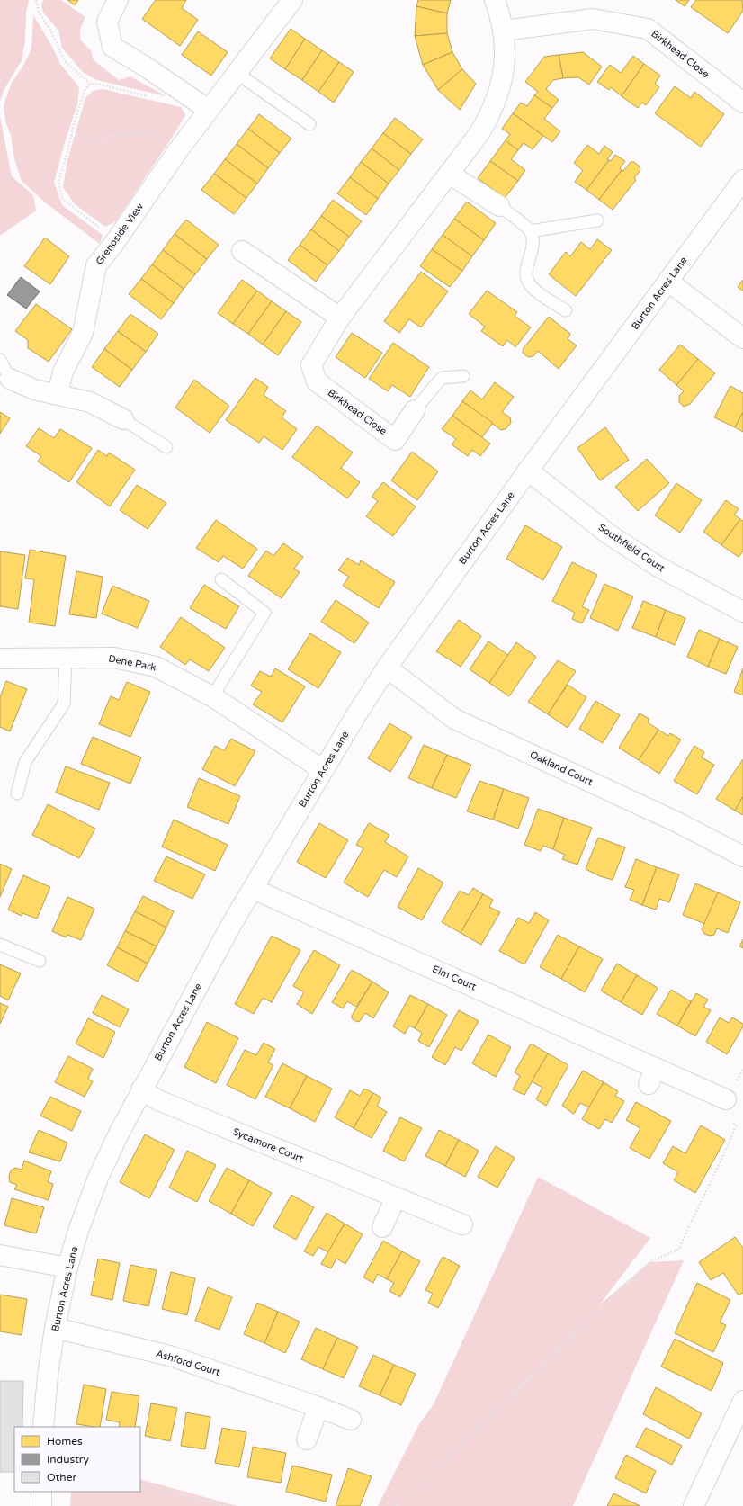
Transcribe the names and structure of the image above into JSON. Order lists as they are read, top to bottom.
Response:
{
  "streets": {
    "street": [
      "Birkhead Close",
      "Grenoside View",
      "Burton Acres Lane",
      "Southfield Court",
      "Dene Park",
      "Oakland Court",
      "Elm Court",
      "Sycamore Court",
      "Ashford Court"
    ]
  },
  "crossings": [
    ["Burton Acres Lane", "Southfield Court"],
    ["Burton Acres Lane", "Dene Park"],
    ["Burton Acres Lane", "Oakland Court"],
    ["Burton Acres Lane", "Elm Court"],
    ["Burton Acres Lane", "Sycamore Court"],
    ["Burton Acres Lane", "Ashford Court"]
  ],
  "legend": ["Homes", "Industry", "Other"]
}
